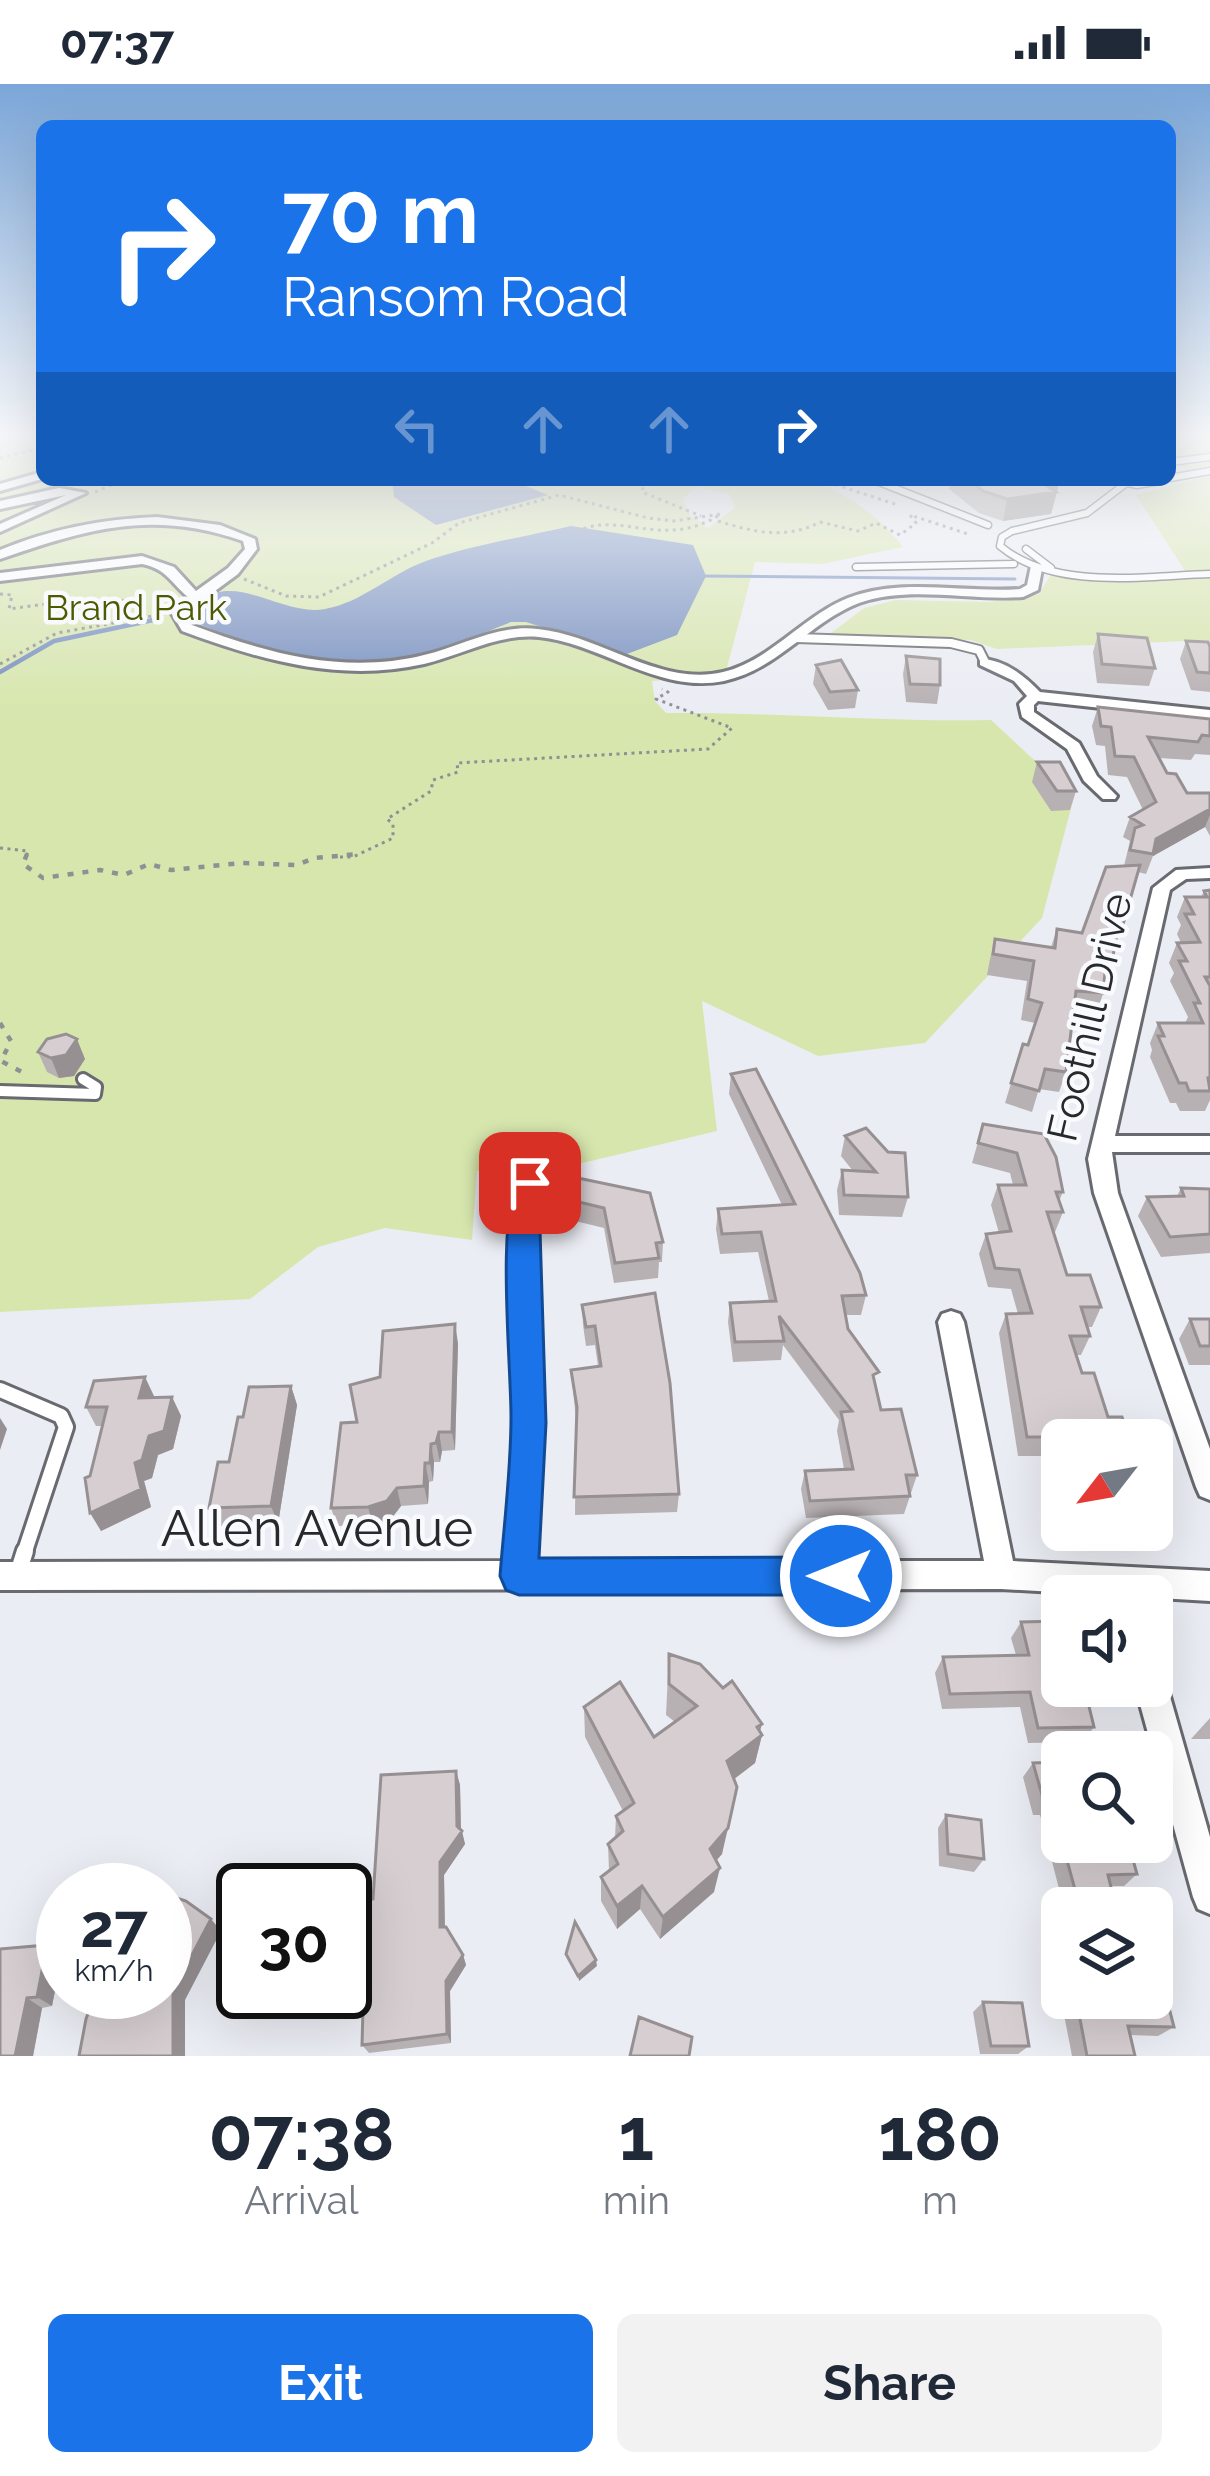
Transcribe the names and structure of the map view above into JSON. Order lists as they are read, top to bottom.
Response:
{
  "streets": {
    "street": ["Foothill Drive", "Allen Avenue"]
  },
  "parks": ["Brand Park"],
  "north": "bottom left",
  "page": {
    "status": "07:37",
    "turn": ["70 m", "Ransom Road"],
    "speed": "27 km/h",
    "limit": "30",
    "eta": [
      "07:38",
      "Arrival",
      "1",
      "min",
      "180",
      "m"
    ],
    "buttons": ["Exit", "Share"]
  }
}
